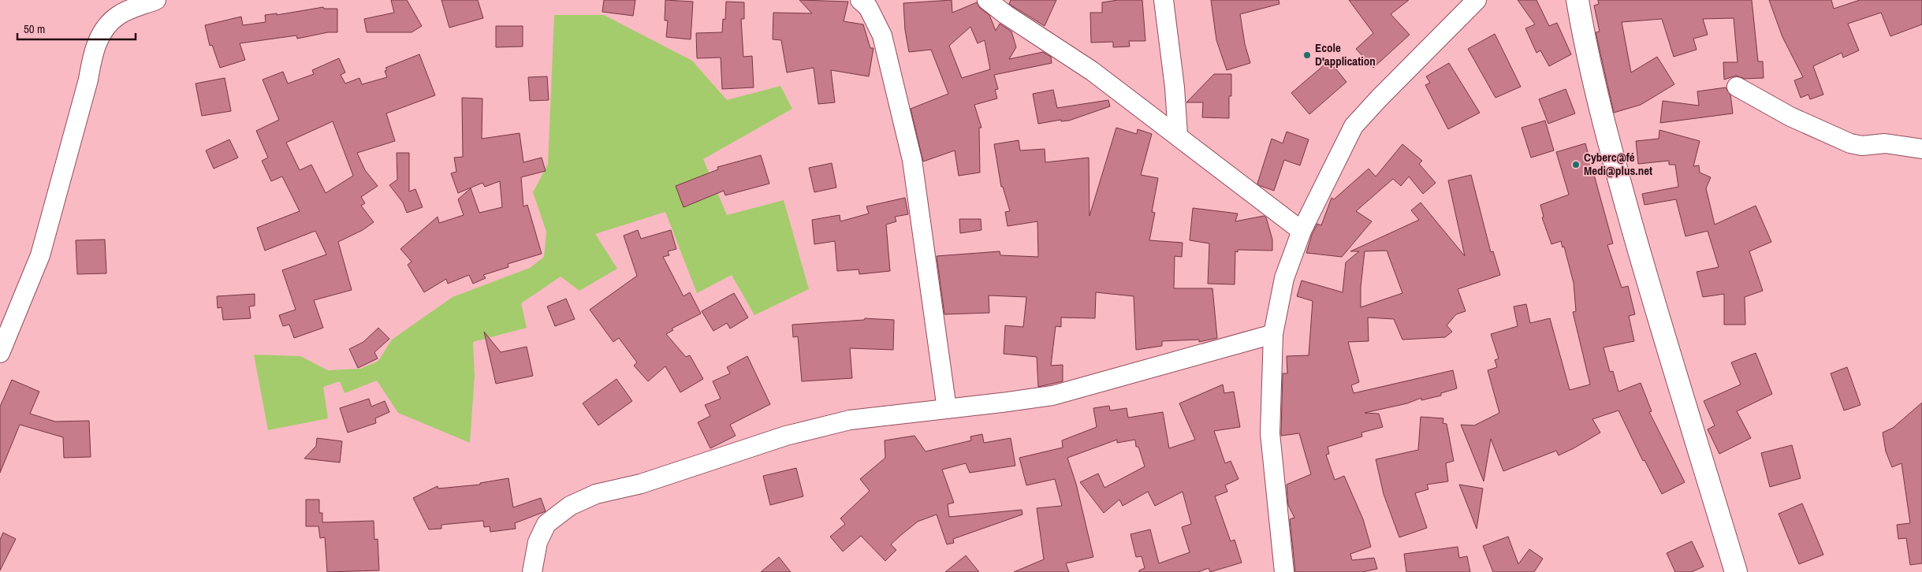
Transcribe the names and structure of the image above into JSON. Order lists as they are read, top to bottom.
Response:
{
  "places": ["Ecole D'application", "Cyberc@fé Medi@plus.net"],
  "scale_bar": "50 m"
}
